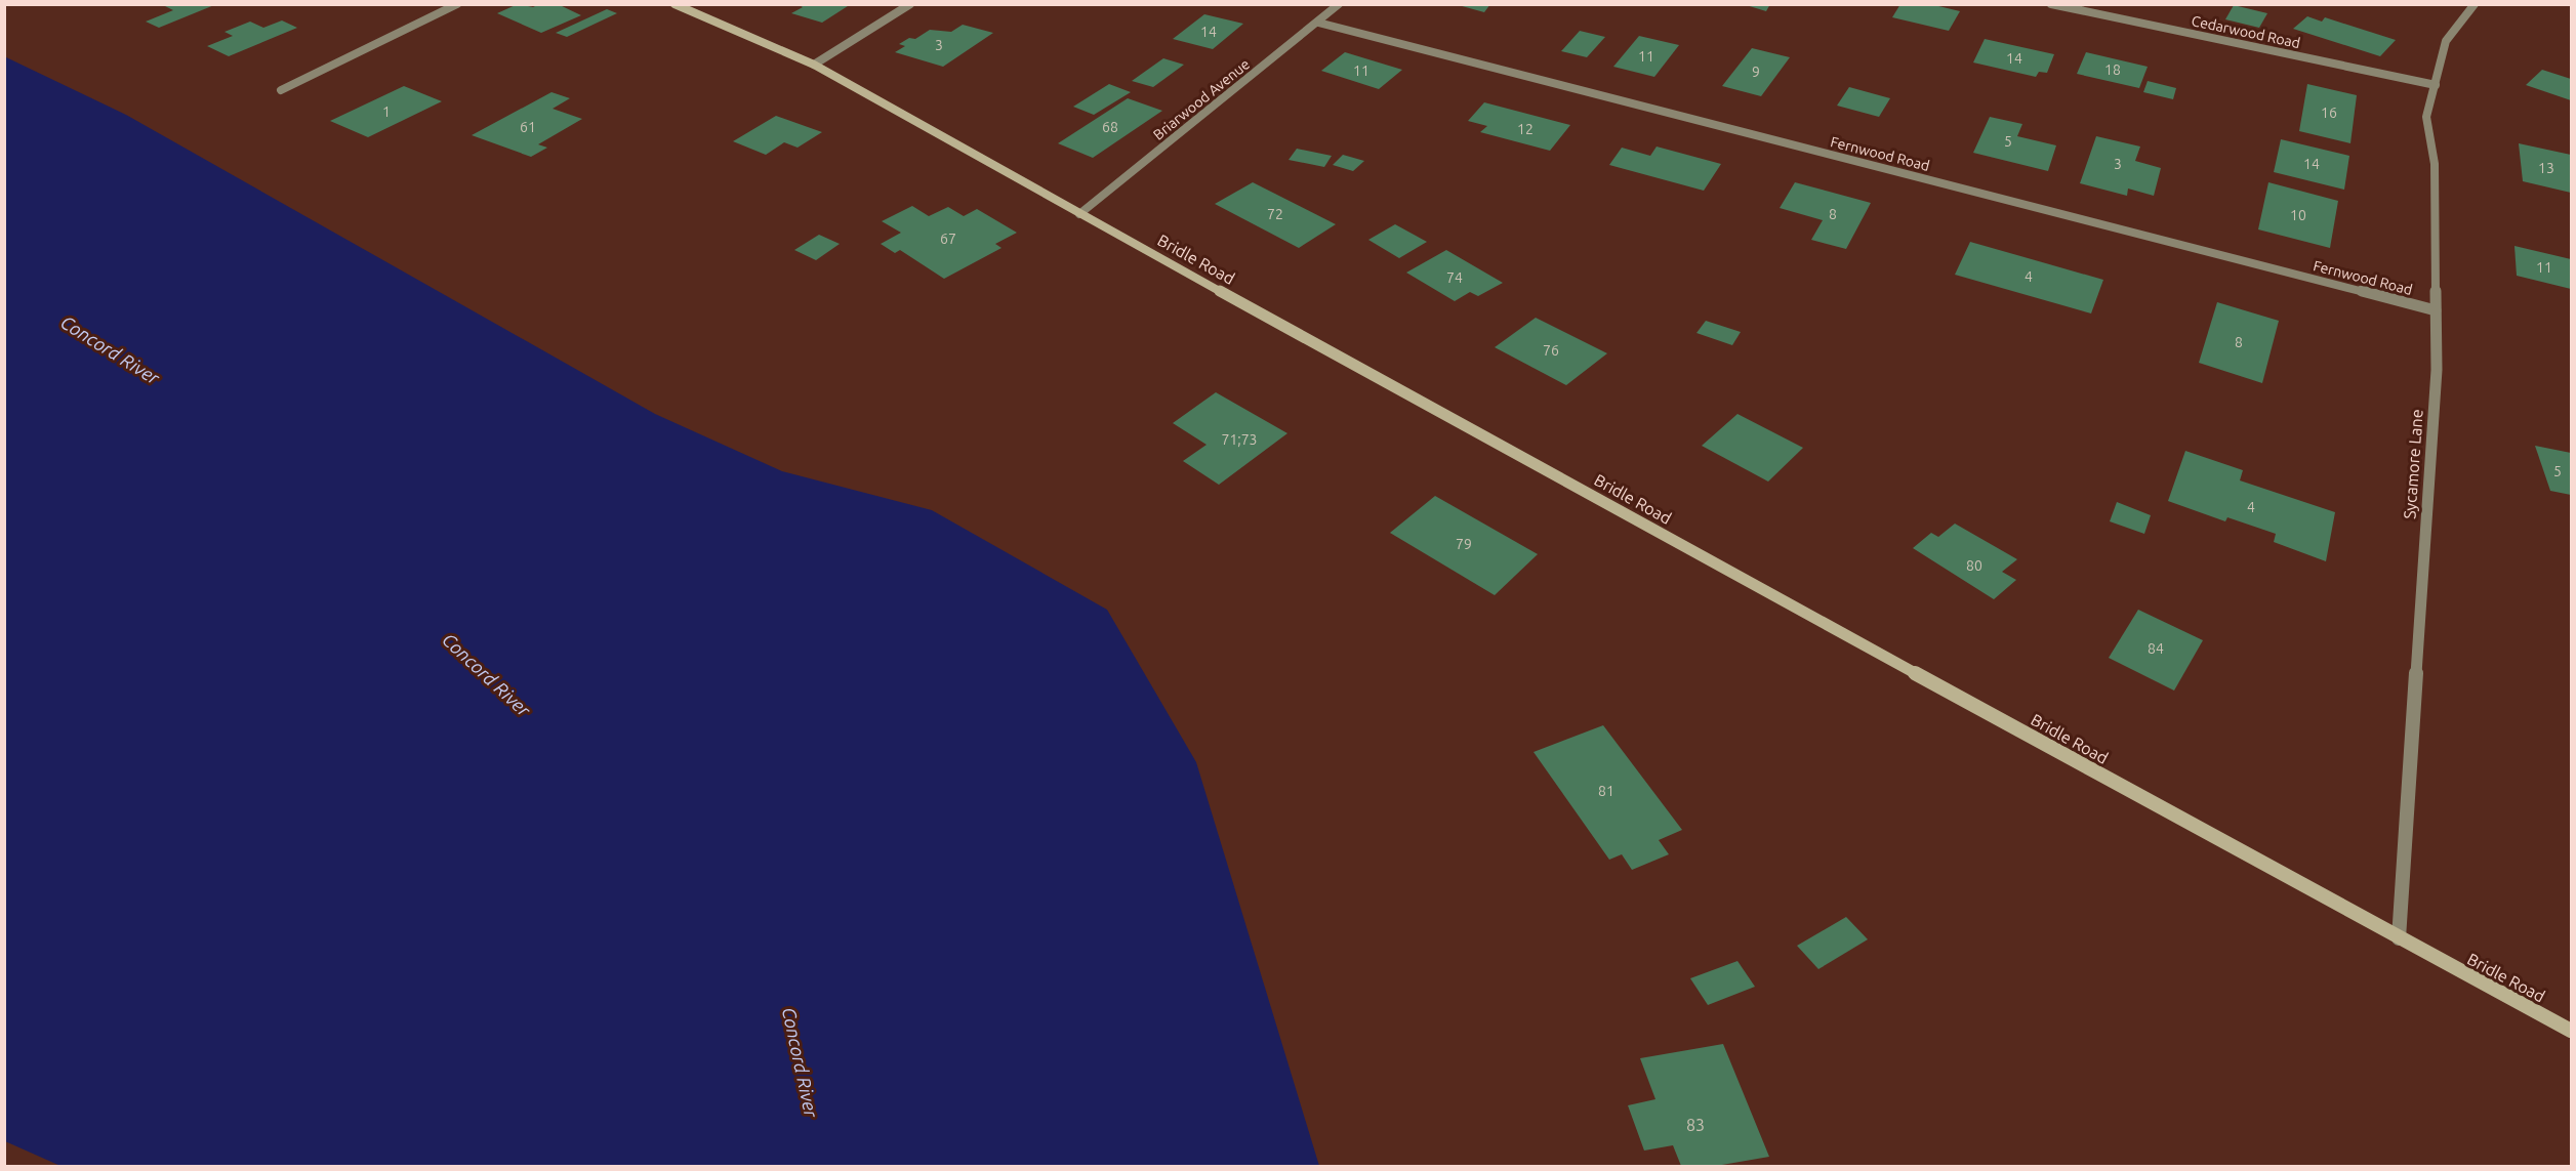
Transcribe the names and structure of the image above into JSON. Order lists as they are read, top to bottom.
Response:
{
  "streets": {
    "street": [
      "Cedarwood Road",
      "Briarwood Avenue",
      "Fernwood Road",
      "Bridle Road",
      "Sycamore Lane"
    ]
  },
  "crossings": [
    ["Cedarwood Road", "Sycamore Lane"],
    ["Briarwood Avenue", "Fernwood Road"],
    ["Briarwood Avenue", "Bridle Road"],
    ["Fernwood Road", "Sycamore Lane"],
    ["Bridle Road", "Sycamore Lane"]
  ],
  "water": ["Concord River"],
  "house_numbers": [
    "14",
    "3",
    "11",
    "14",
    "18",
    "11",
    "9",
    "1",
    "16",
    "61",
    "68",
    "12",
    "5",
    "3",
    "14",
    "13",
    "72",
    "8",
    "10",
    "67",
    "11",
    "4",
    "74",
    "8",
    "76",
    "71;73",
    "5",
    "4",
    "79",
    "80",
    "84",
    "81",
    "83"
  ]
}
